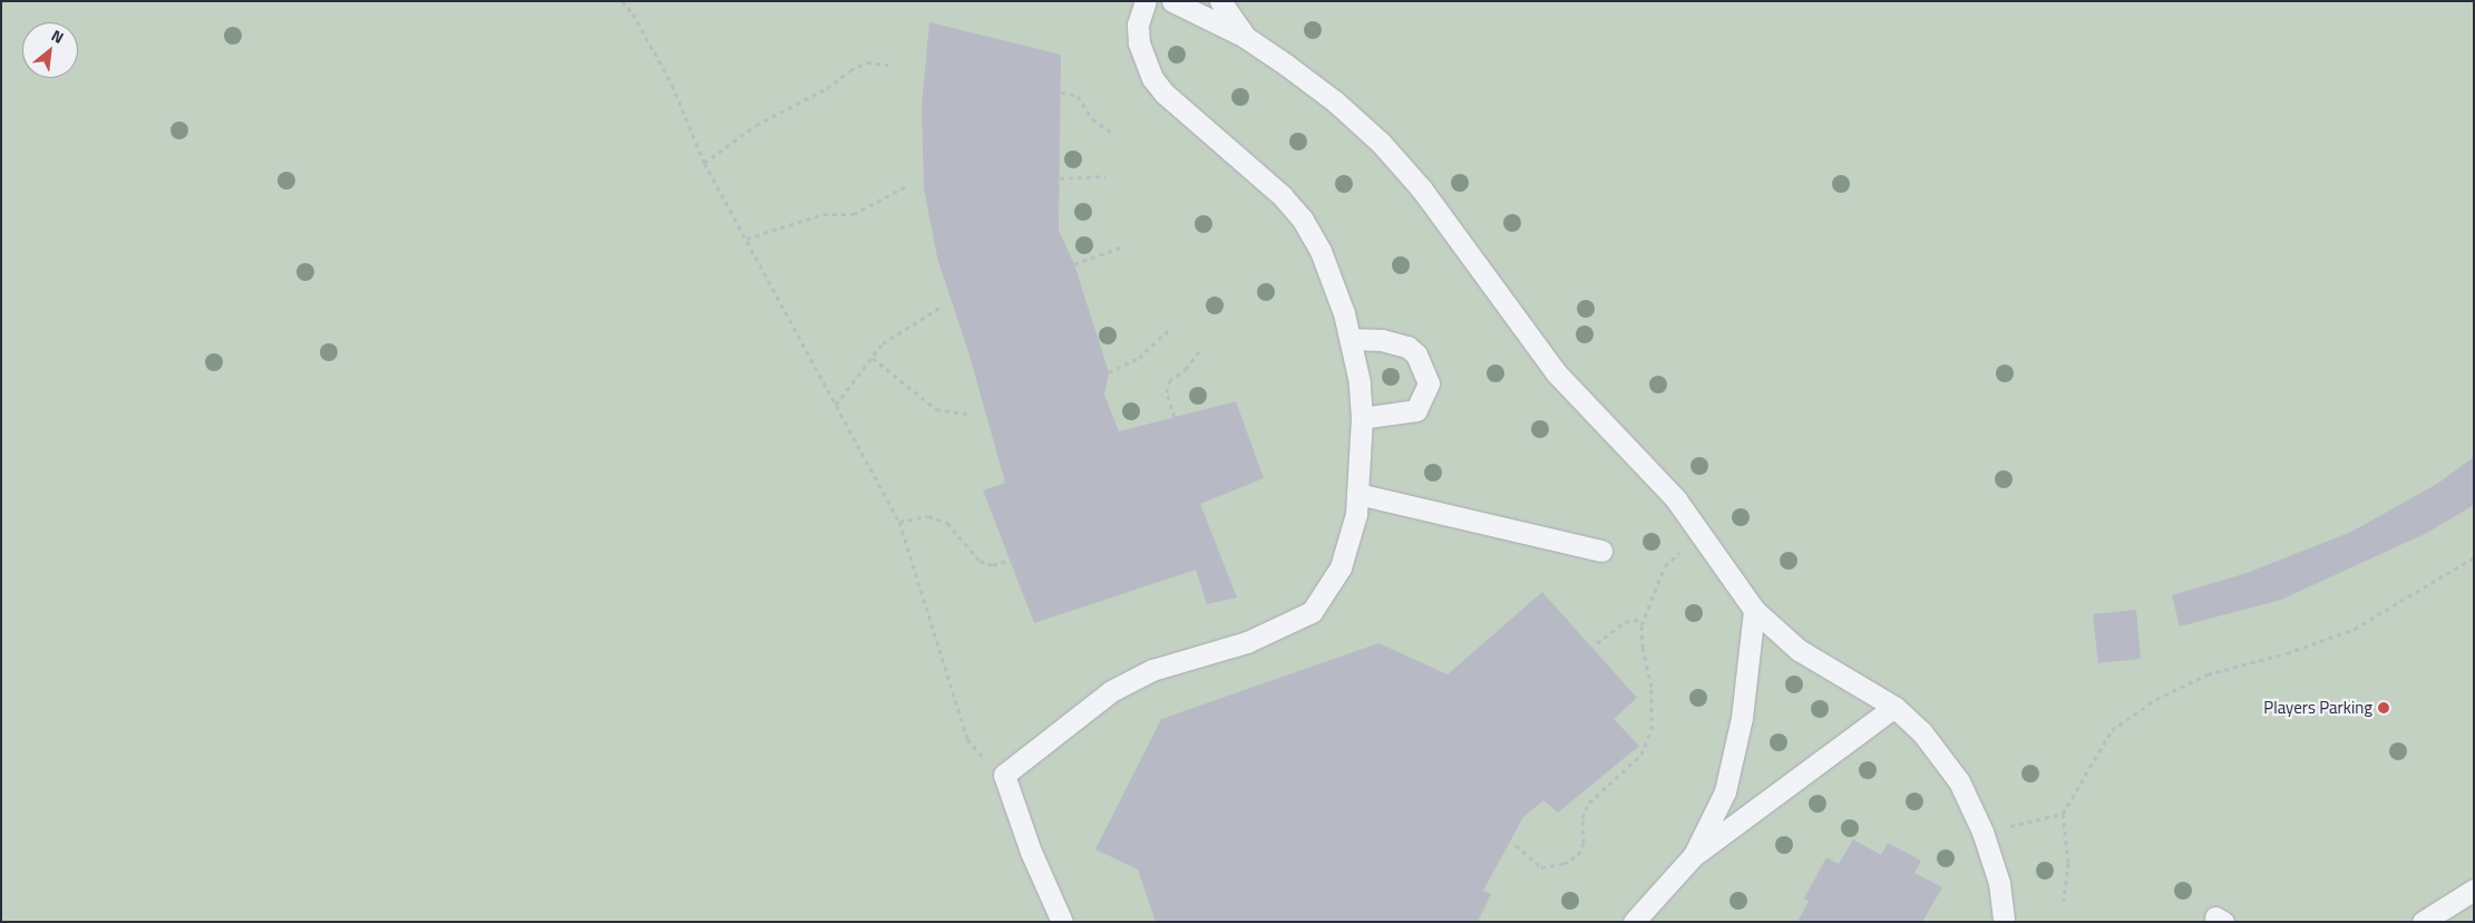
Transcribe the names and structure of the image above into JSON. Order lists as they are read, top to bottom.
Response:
{
  "places": ["Players Parking"],
  "north": "top right"
}
